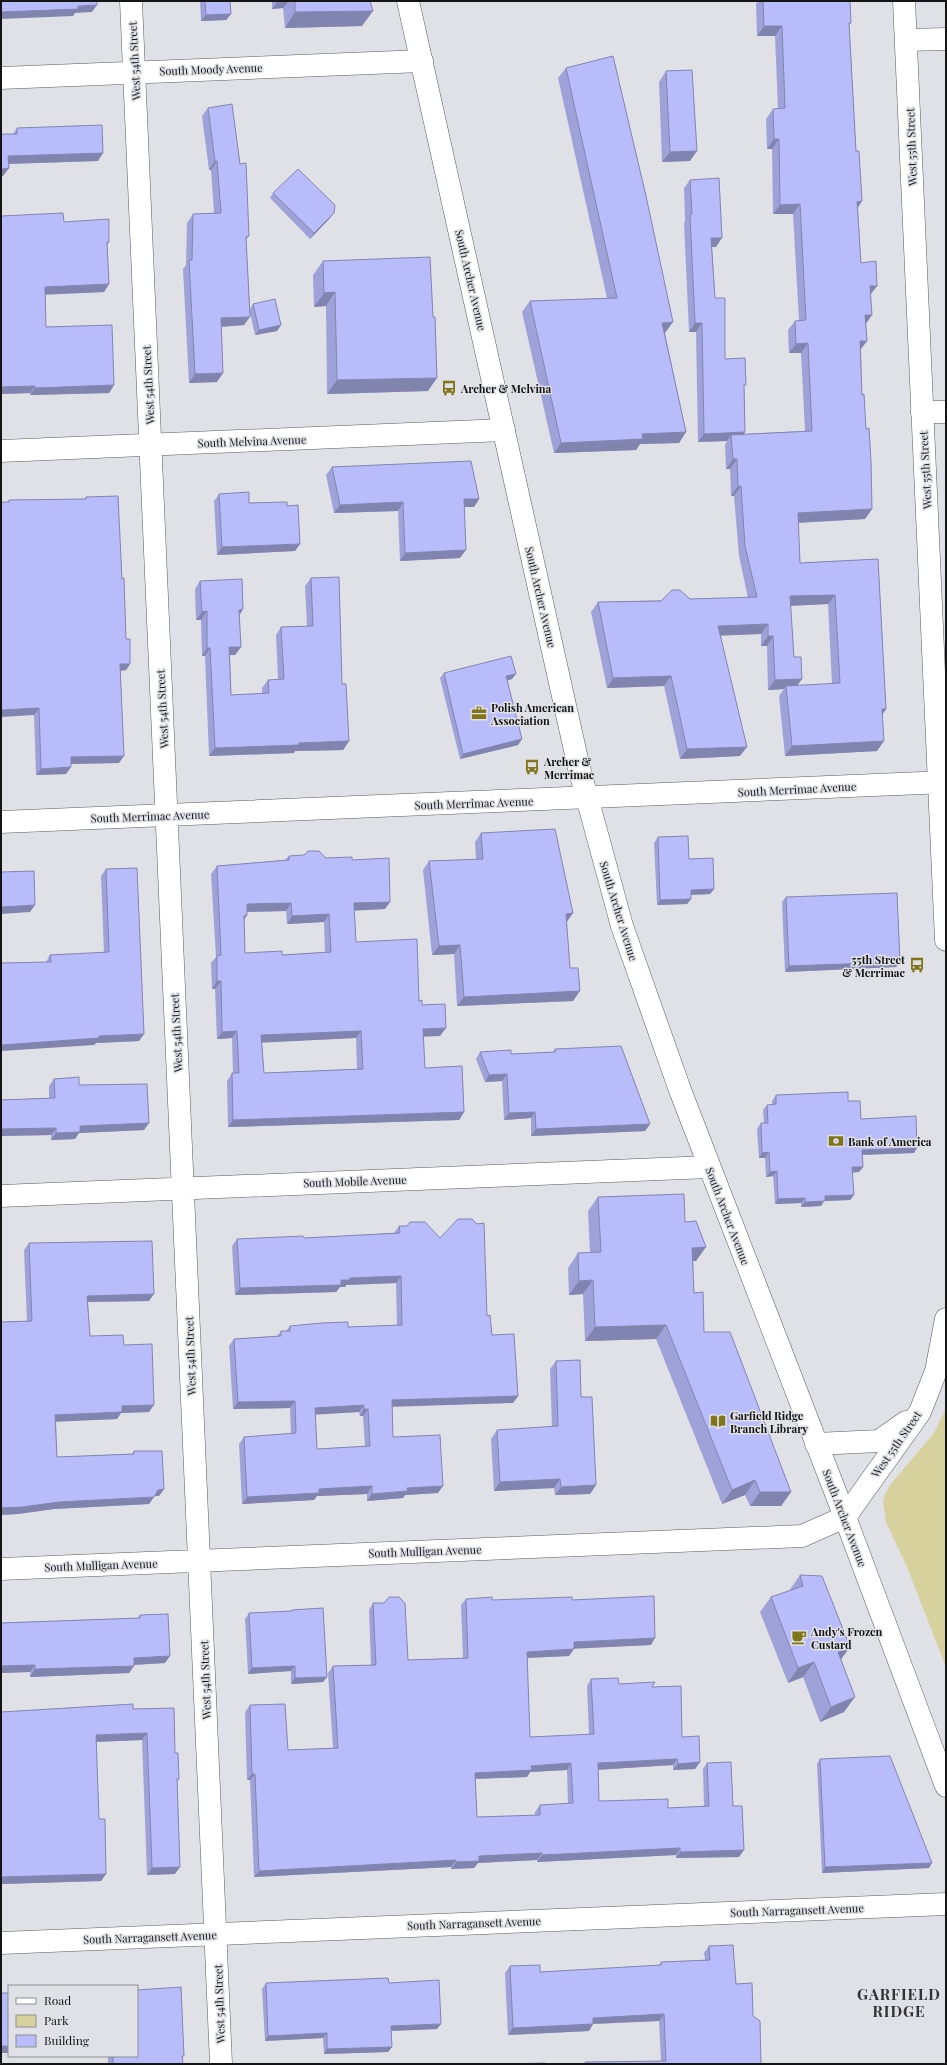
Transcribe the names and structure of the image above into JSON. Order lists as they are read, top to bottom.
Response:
{
  "streets": {
    "street": [
      "West 54th Street",
      "South Moody Avenue",
      "West 55th Street",
      "South Archer Avenue",
      "South Melvina Avenue",
      "South Merrimac Avenue",
      "South Mobile Avenue",
      "South Mulligan Avenue",
      "South Narragansett Avenue"
    ]
  },
  "crossings": [
    ["West 54th Street", "South Moody Avenue"],
    ["West 54th Street", "South Melvina Avenue"],
    ["West 54th Street", "South Merrimac Avenue"],
    ["West 54th Street", "South Mobile Avenue"],
    ["West 54th Street", "South Mulligan Avenue"],
    ["West 54th Street", "South Narragansett Avenue"],
    ["South Moody Avenue", "South Archer Avenue"],
    ["West 55th Street", "South Archer Avenue"],
    ["West 55th Street", "South Merrimac Avenue"],
    ["West 55th Street", "South Mulligan Avenue"],
    ["South Archer Avenue", "South Melvina Avenue"],
    ["South Archer Avenue", "South Merrimac Avenue"],
    ["South Archer Avenue", "South Mobile Avenue"],
    ["South Archer Avenue", "South Mulligan Avenue"]
  ],
  "districts": ["GARFIELD RIDGE"],
  "places": {
    "bus stop": ["Archer & Melvina", "Archer & Merrimac", "55th Street & Merrimac"],
    "office": ["Polish American Association"],
    "bank": ["Bank of America"],
    "library": ["Garfield Ridge Branch Library"],
    "cafe": ["Andy's Frozen Custard"]
  },
  "legend": ["Road", "Park", "Building"]
}
